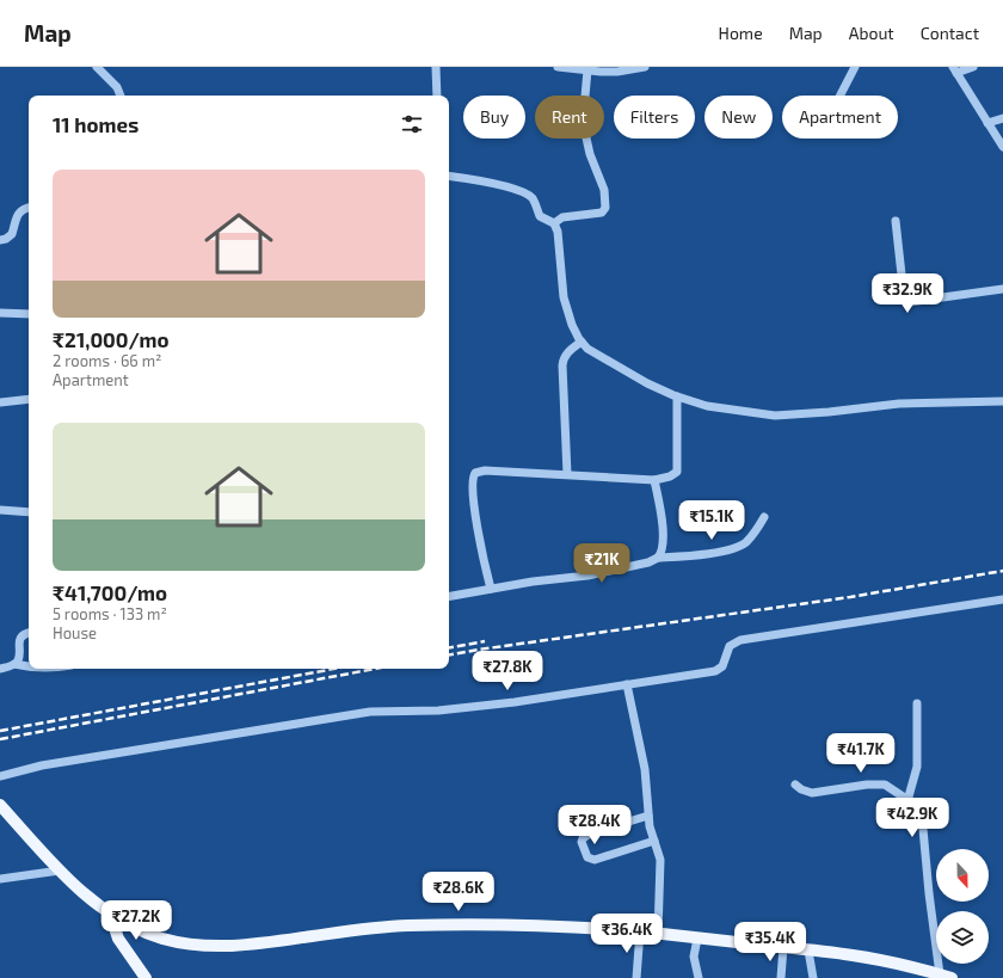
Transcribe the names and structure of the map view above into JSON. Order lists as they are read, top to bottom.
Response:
{
  "north": "bottom",
  "page": {
    "header": "Map",
    "nav": [
      "Home",
      "Map",
      "About",
      "Contact"
    ],
    "chip": [
      "Buy",
      "Rent",
      "Filters",
      "New",
      "Apartment"
    ],
    "heading": "11 homes",
    "list": [
      {
        "name": "₹21,000/mo",
        "note": "2 rooms · 66 m² · Apartment"
      },
      {
        "name": "₹41,700/mo",
        "note": "5 rooms · 133 m² · House"
      }
    ],
    "price": [
      "₹32.9K",
      "₹15.1K",
      "₹21K",
      "₹27.8K",
      "₹41.7K",
      "₹42.9K",
      "₹28.4K",
      "₹28.6K",
      "₹27.2K",
      "₹36.4K",
      "₹35.4K"
    ]
  }
}
